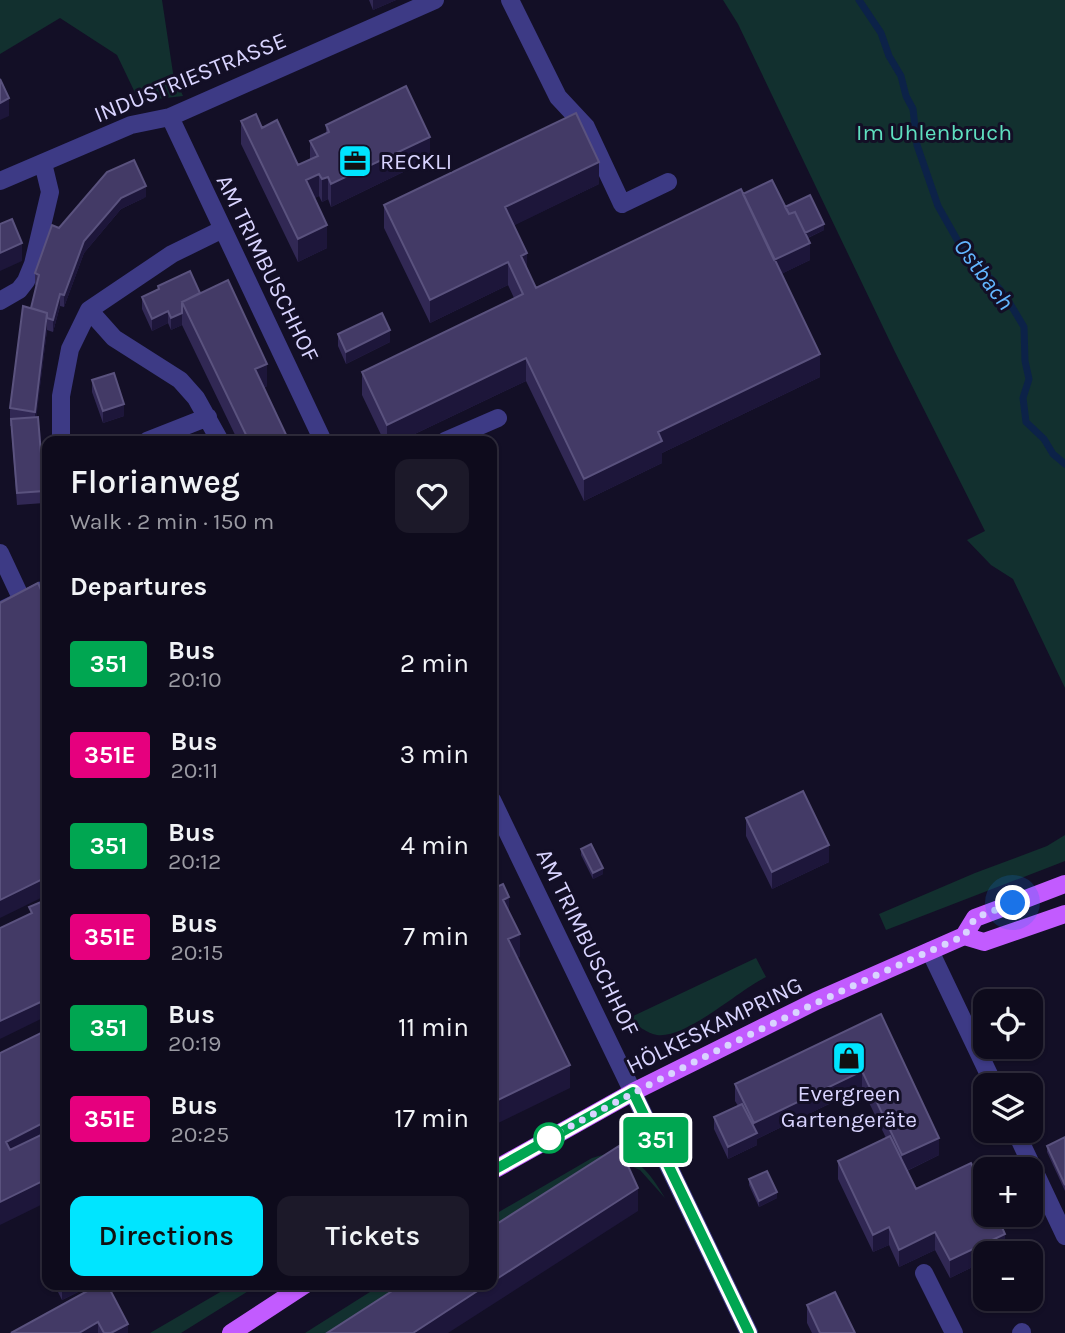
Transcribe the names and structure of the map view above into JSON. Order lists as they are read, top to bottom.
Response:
{
  "streets": {
    "main road": ["HÖLKESKAMPRING"],
    "street": ["INDUSTRIESTRASSE", "AM TRIMBUSCHHOF"]
  },
  "crossings": [
    ["INDUSTRIESTRASSE", "AM TRIMBUSCHHOF"],
    ["AM TRIMBUSCHHOF", "HÖLKESKAMPRING"]
  ],
  "water": ["Ostbach"],
  "parks": ["Im Uhlenbruch"],
  "places": {
    "office": ["RECKLI"],
    "shop": ["Evergreen Gartengeräte"]
  },
  "lines": ["bus line 351"],
  "page": {
    "on_map": "351",
    "heading": [
      ["Florianweg", "Walk · 2 min · 150 m"],
      "Departures"
    ],
    "list": [
      {
        "mark": "351",
        "name": "Bus",
        "note": "20:10",
        "value": "2 min"
      },
      {
        "mark": "351E",
        "name": "Bus",
        "note": "20:11",
        "value": "3 min"
      },
      {
        "mark": "351",
        "name": "Bus",
        "note": "20:12",
        "value": "4 min"
      },
      {
        "mark": "351E",
        "name": "Bus",
        "note": "20:15",
        "value": "7 min"
      },
      {
        "mark": "351",
        "name": "Bus",
        "note": "20:19",
        "value": "11 min"
      },
      {
        "mark": "351E",
        "name": "Bus",
        "note": "20:25",
        "value": "17 min"
      }
    ],
    "map_buttons": ["+", "−"],
    "buttons": ["Directions", "Tickets"]
  }
}
